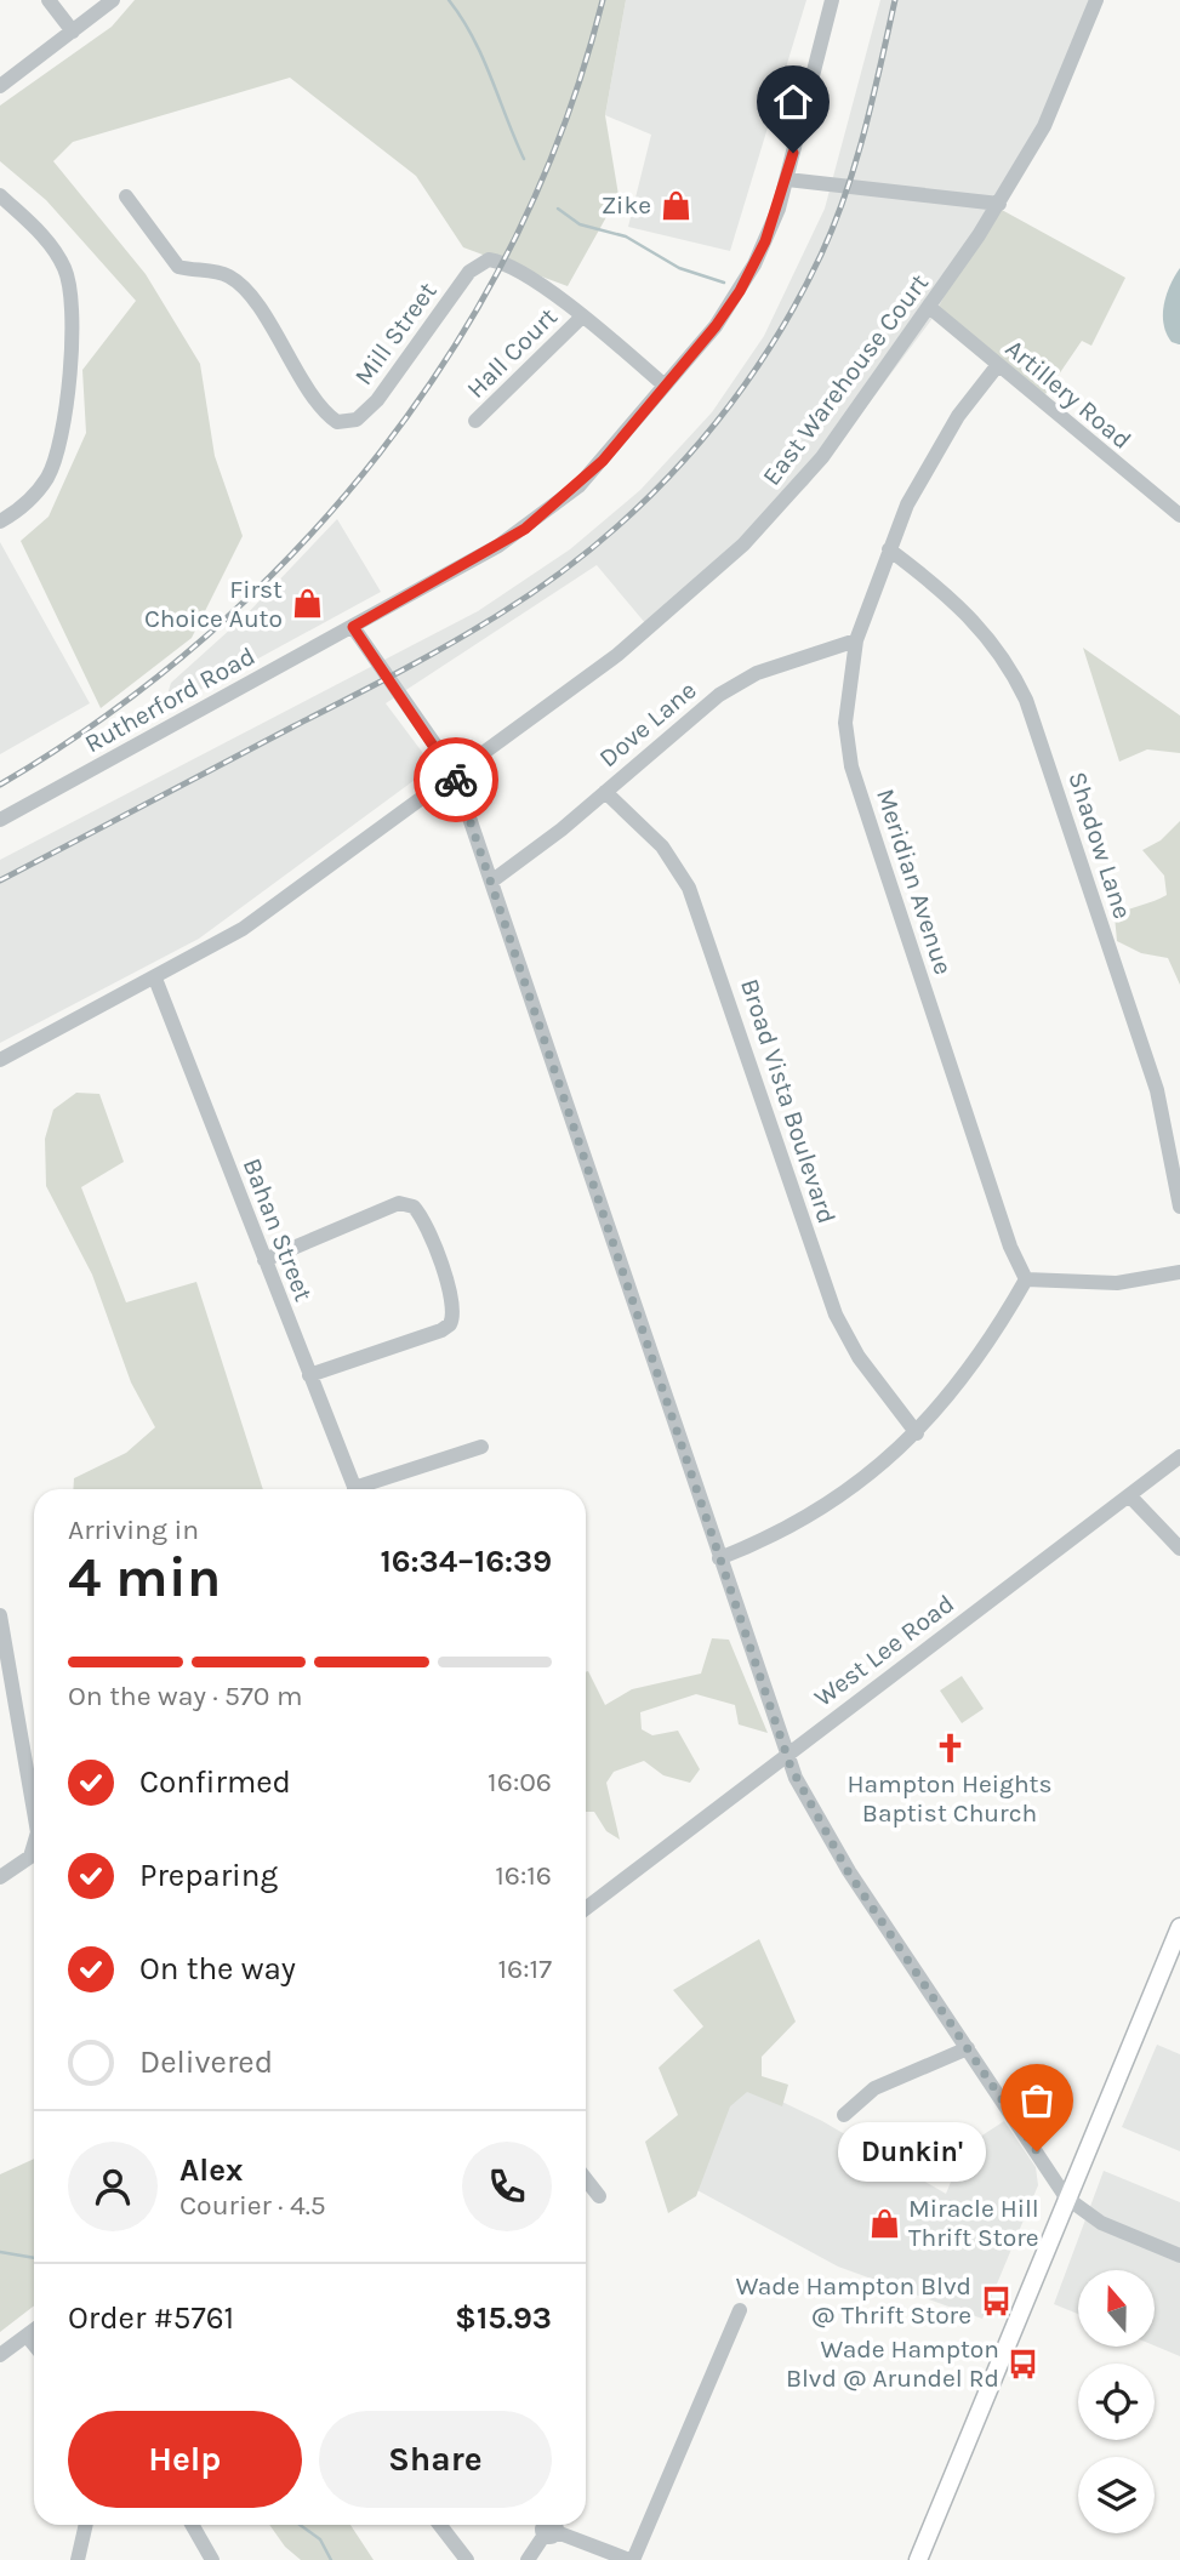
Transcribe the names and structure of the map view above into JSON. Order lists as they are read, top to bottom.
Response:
{
  "streets": {
    "street": [
      "Mill Street",
      "Hall Court",
      "East Warehouse Court",
      "Artillery Road",
      "Rutherford Road",
      "Dove Lane",
      "Shadow Lane",
      "Meridian Avenue",
      "Broad Vista Boulevard",
      "Bahan Street",
      "West Lee Road"
    ]
  },
  "crossings": [
    ["Mill Street", "Hall Court"],
    ["Mill Street", "Rutherford Road"],
    ["East Warehouse Court", "Artillery Road"],
    ["East Warehouse Court", "Bahan Street"],
    ["Artillery Road", "Meridian Avenue"],
    ["Dove Lane", "Meridian Avenue"],
    ["Dove Lane", "Broad Vista Boulevard"],
    ["Shadow Lane", "Meridian Avenue"]
  ],
  "places": {
    "shop": ["Zike", "First Choice Auto", "Miracle Hill Thrift Store"],
    "church": ["Hampton Heights Baptist Church"],
    "other": ["Dunkin'"],
    "bus stop": ["Wade Hampton Blvd @ Thrift Store", "Wade Hampton Blvd @ Arundel Rd"]
  },
  "north": "top",
  "page": {
    "heading": ["4 min", "Arriving in", "16:34–16:39"],
    "panel": [
      "Alex",
      "Courier · 4.5",
      "Order #5761",
      "$15.93"
    ],
    "bar": "On the way · 570 m",
    "list": [
      ["Confirmed", "16:06"],
      ["Preparing", "16:16"],
      ["On the way", "16:17"],
      "Delivered"
    ],
    "bubble": "Dunkin'",
    "buttons": ["Help", "Share"]
  }
}
